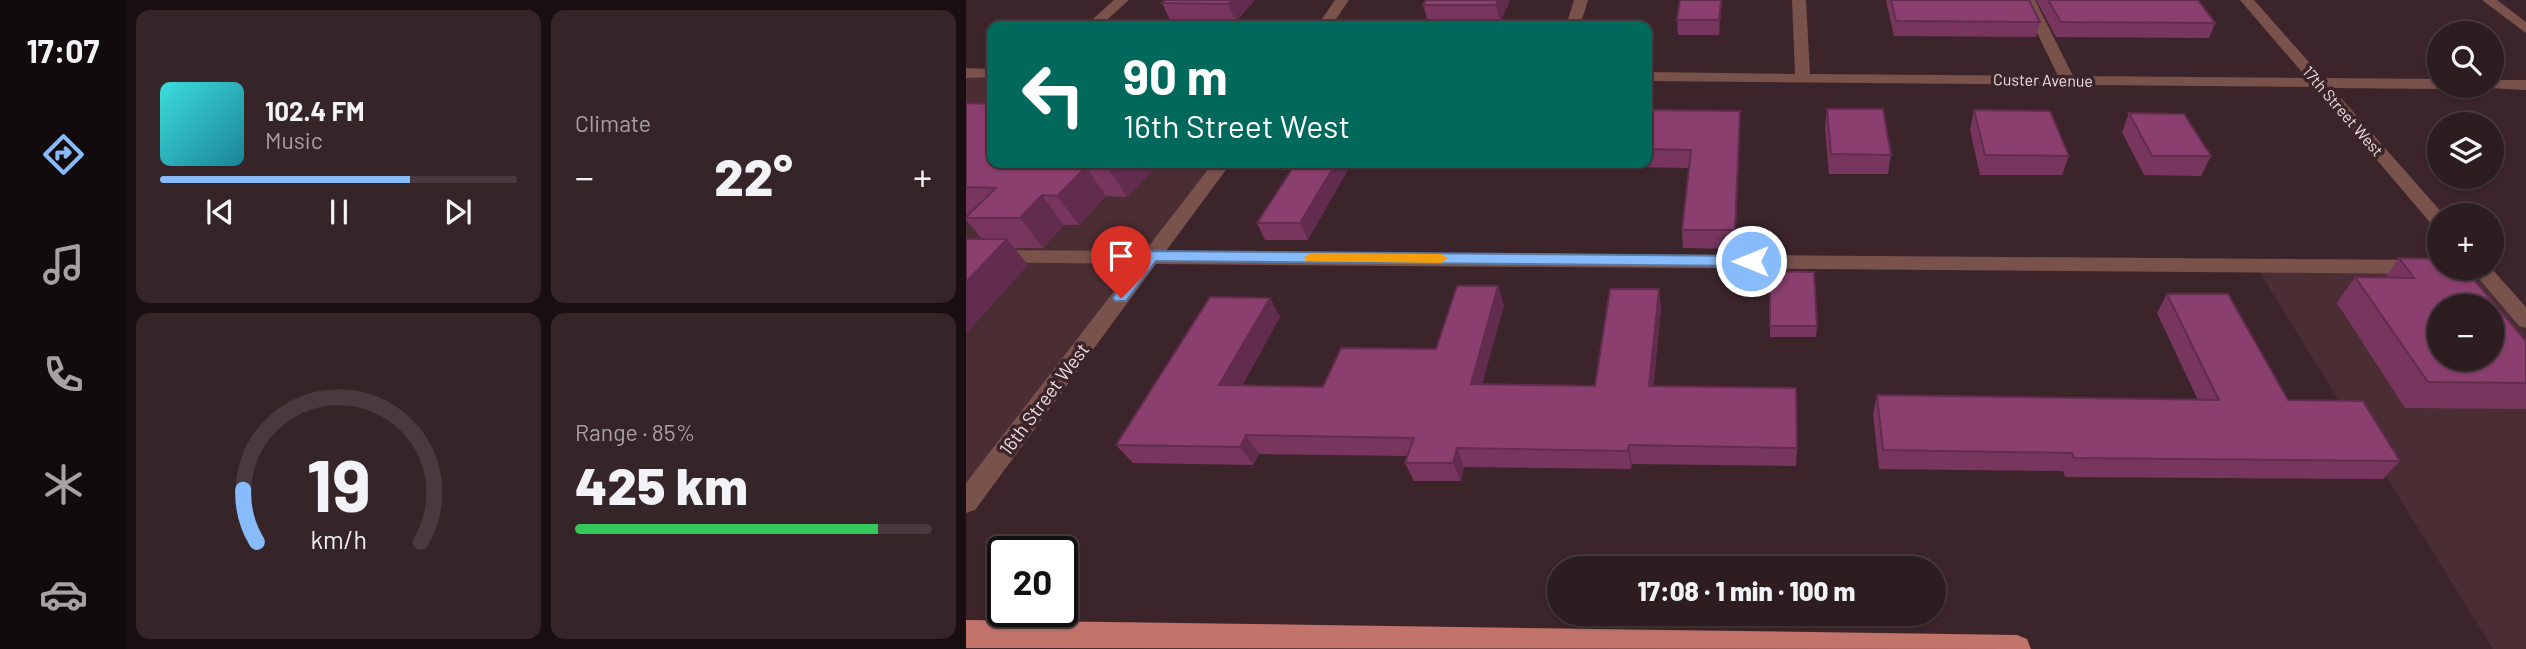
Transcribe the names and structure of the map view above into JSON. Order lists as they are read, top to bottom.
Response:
{
  "streets": {
    "street": ["Custer Avenue", "17th Street West", "16th Street West"]
  },
  "crossings": [
    ["Custer Avenue", "17th Street West"]
  ],
  "page": {
    "tabs": "17:07",
    "tile": [
      "Climate",
      ["Range · 85%", "425 km"]
    ],
    "map_buttons": ["+", "−"],
    "turn": ["90 m", "16th Street West"],
    "song": ["102.4 FM", "Music"],
    "heat": ["−", "22°", "+"],
    "limit": "20",
    "trip": "17:08 · 1 min · 100 m",
    "gauge": ["19", "km/h"]
  }
}
